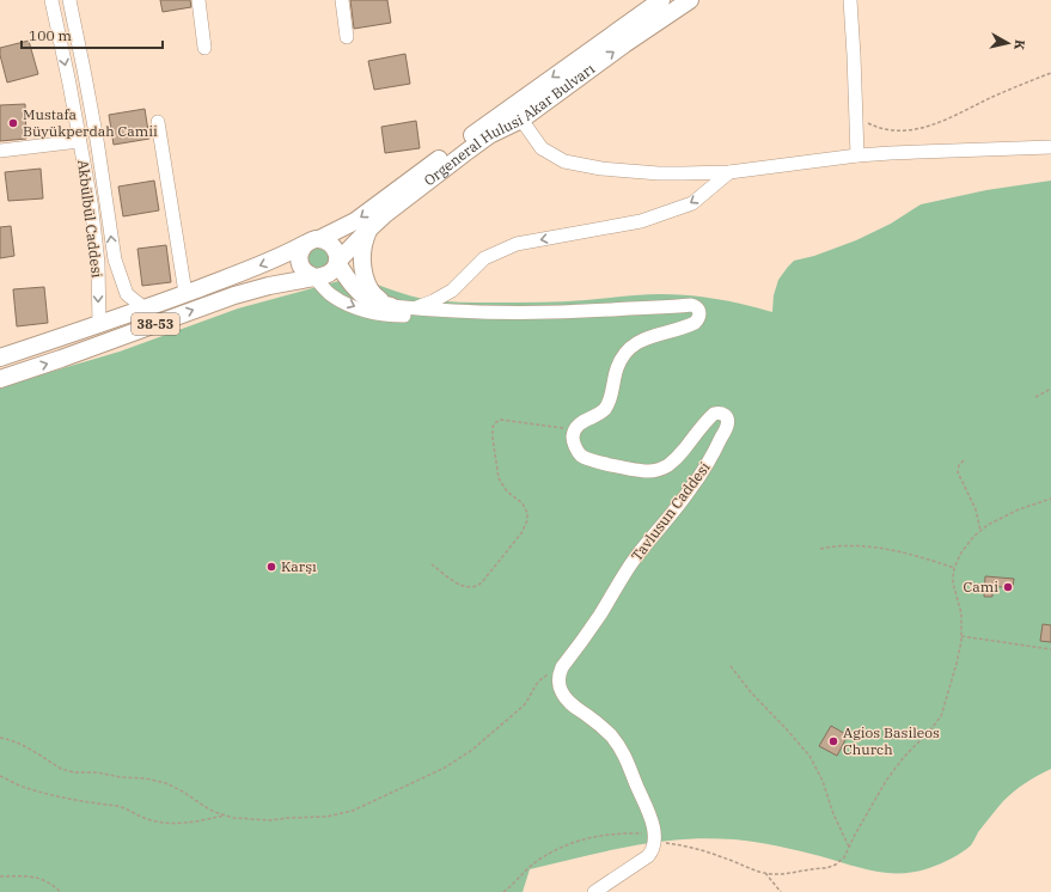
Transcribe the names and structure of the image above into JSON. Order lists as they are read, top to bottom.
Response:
{
  "streets": {
    "main road": ["Orgeneral Hulusi Akar Bulvarı", "38-53"],
    "street": ["Akbülbül Caddesi", "Tavlusun Caddesi"]
  },
  "crossings": [
    ["Orgeneral Hulusi Akar Bulvarı", "Akbülbül Caddesi"],
    ["Orgeneral Hulusi Akar Bulvarı", "38-53"]
  ],
  "places": [
    "Mustafa Büyükperdah Camii",
    "Karşı",
    "Cami",
    "Agios Basileos Church"
  ],
  "scale_bar": "100 m",
  "north": "right"
}
